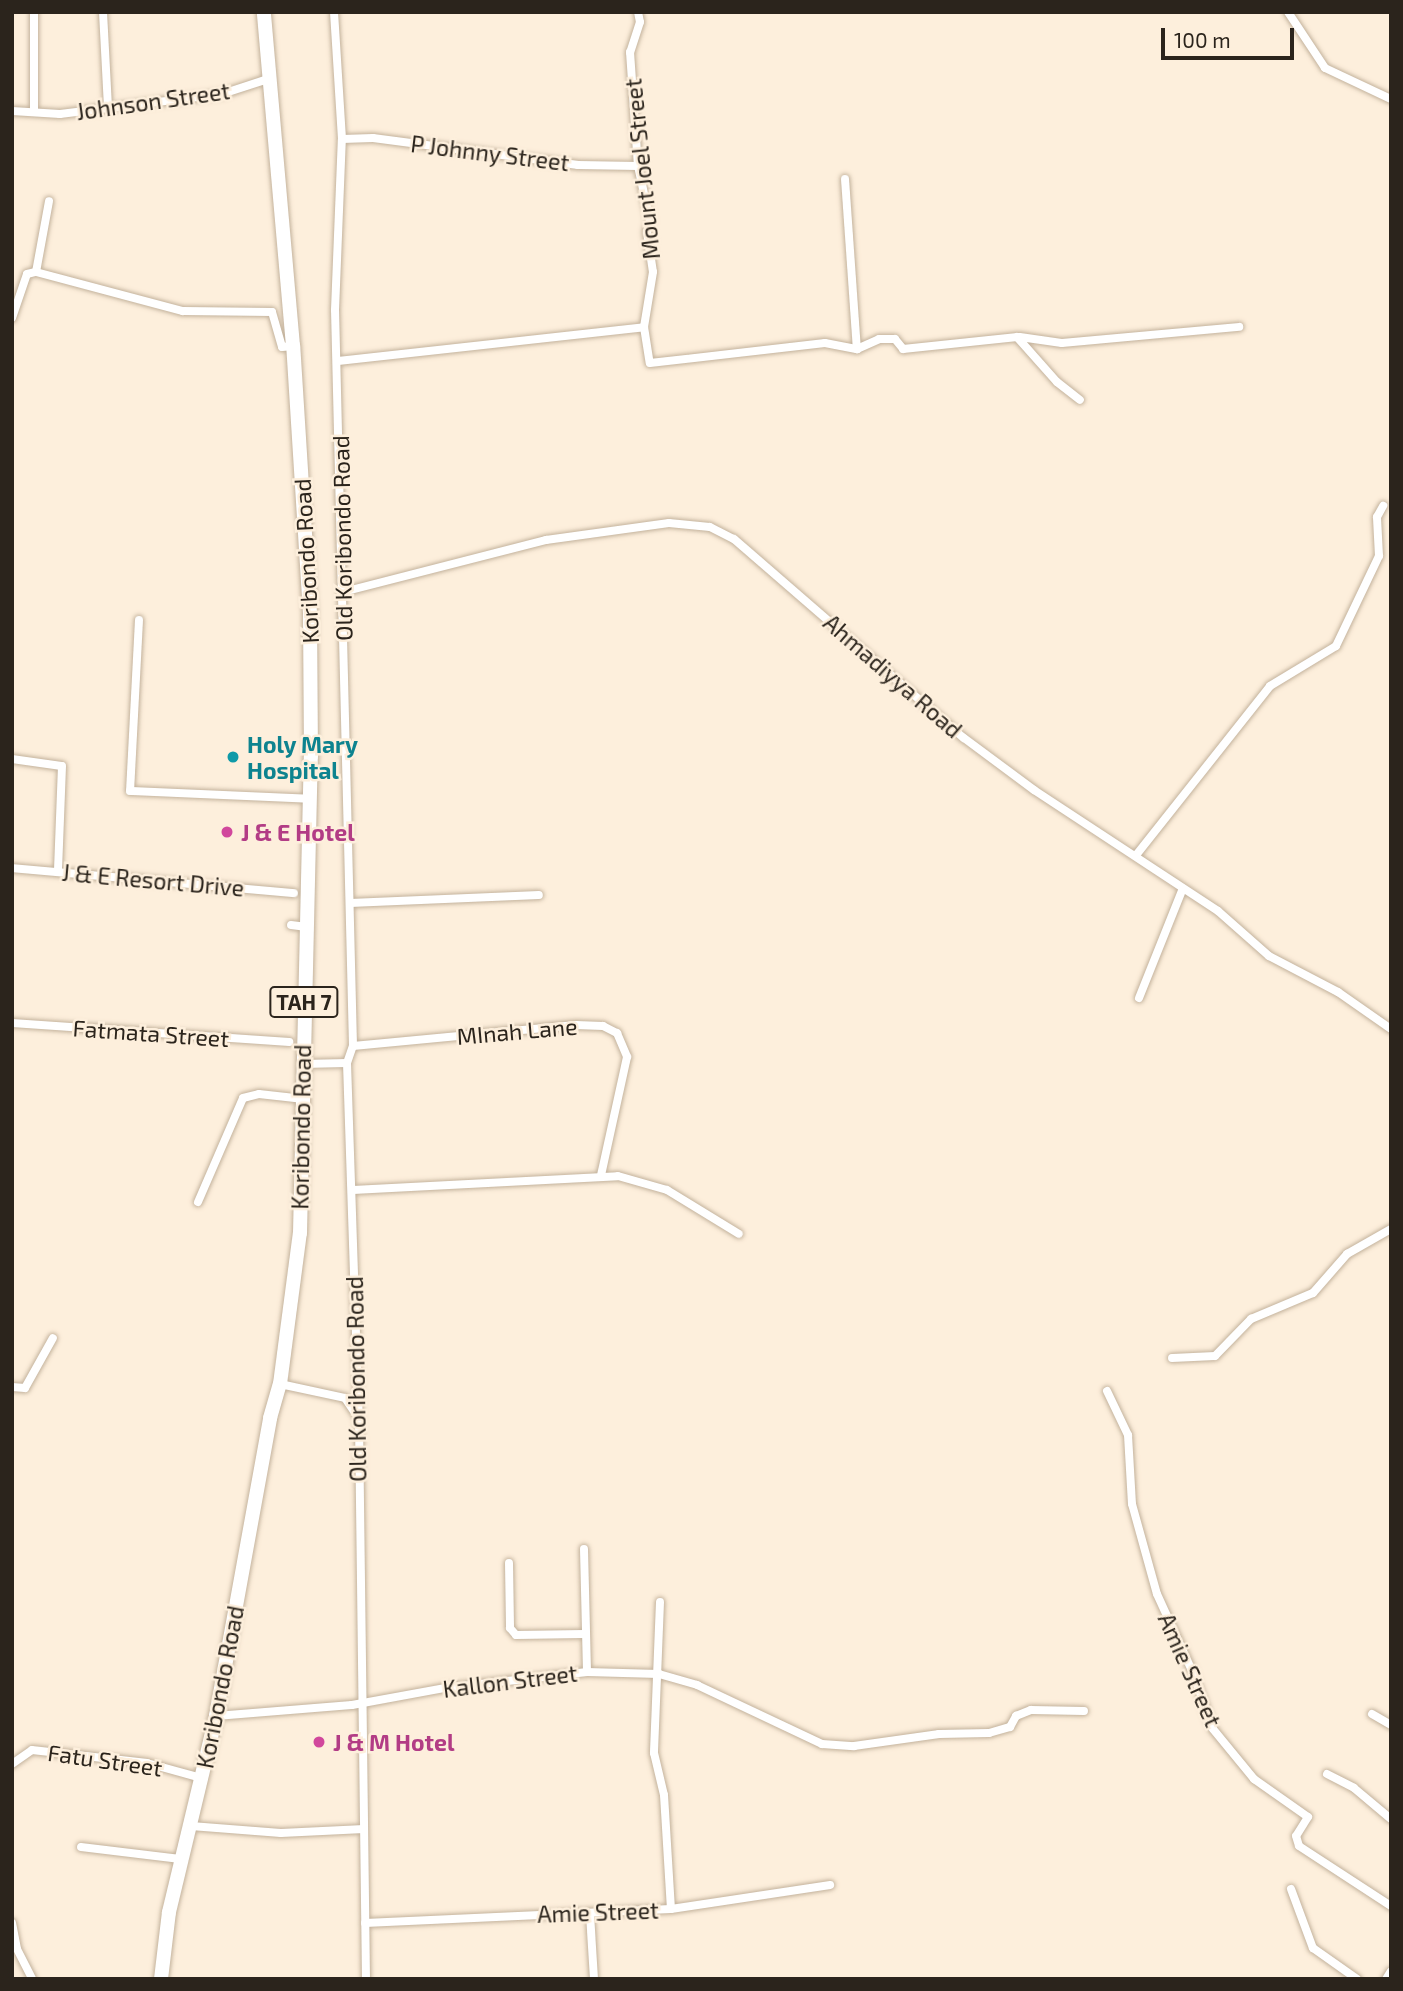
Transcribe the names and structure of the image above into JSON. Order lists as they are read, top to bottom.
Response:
{
  "streets": {
    "highway": ["Koribondo Road", "TAH 7"],
    "street": [
      "Johnson Street",
      "P Johnny Street",
      "Mount Joel Street",
      "Old Koribondo Road",
      "Ahmadiyya Road",
      "J & E Resort Drive",
      "MInah Lane",
      "Fatmata Street",
      "Amie Street",
      "Kallon Street",
      "Fatu Street"
    ]
  },
  "crossings": [
    ["Johnson Street", "Koribondo Road"],
    ["P Johnny Street", "Mount Joel Street"],
    ["P Johnny Street", "Old Koribondo Road"],
    ["Old Koribondo Road", "Ahmadiyya Road"],
    ["Old Koribondo Road", "MInah Lane"],
    ["Old Koribondo Road", "Amie Street"],
    ["Old Koribondo Road", "Kallon Street"],
    ["Koribondo Road", "Kallon Street"],
    ["Koribondo Road", "Fatu Street"]
  ],
  "places": ["Holy Mary Hospital", "J & E Hotel", "J & M Hotel"],
  "scale_bar": "100 m"
}
